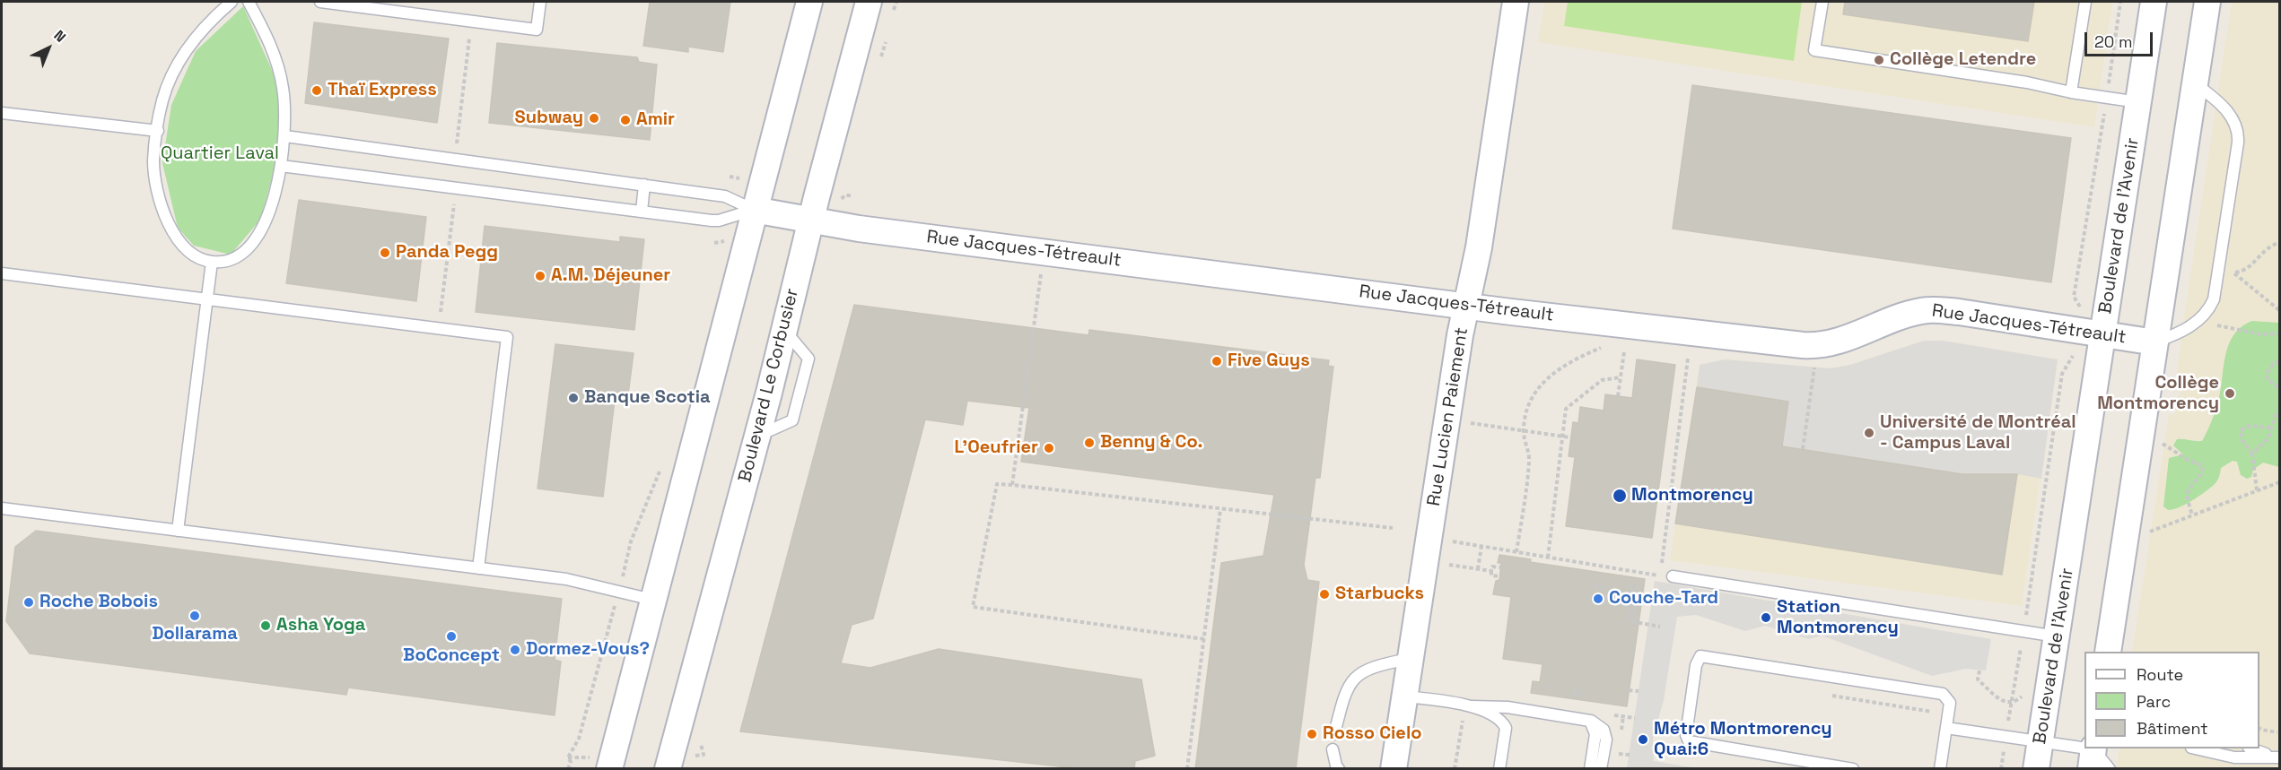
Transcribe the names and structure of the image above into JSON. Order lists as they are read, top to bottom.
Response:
{
  "streets": {
    "street": [
      "Boulevard de l'Avenir",
      "Rue Jacques-Tétreault",
      "Boulevard Le Corbusier",
      "Rue Lucien Paiement"
    ]
  },
  "crossings": [
    ["Boulevard de l'Avenir", "Rue Jacques-Tétreault"],
    ["Rue Jacques-Tétreault", "Boulevard Le Corbusier"],
    ["Rue Jacques-Tétreault", "Rue Lucien Paiement"]
  ],
  "parks": ["Quartier Laval"],
  "places": [
    "Collège Letendre",
    "Thaï Express",
    "Subway",
    "Amir",
    "Panda Pegg",
    "A.M. Déjeuner",
    "Five Guys",
    "Collège Montmorency",
    "Banque Scotia",
    "Université de Montréal - Campus Laval",
    "Benny & Co.",
    "L'Oeufrier",
    "Montmorency",
    "Starbucks",
    "Couche-Tard",
    "Roche Bobois",
    "Dollarama",
    "Station Montmorency",
    "Asha Yoga",
    "BoConcept",
    "Dormez-Vous?",
    "Rosso Cielo",
    "Métro Montmorency Quai:6"
  ],
  "legend": ["Route", "Parc", "Bâtiment"],
  "scale_bar": "20 m",
  "north": "top right"
}
